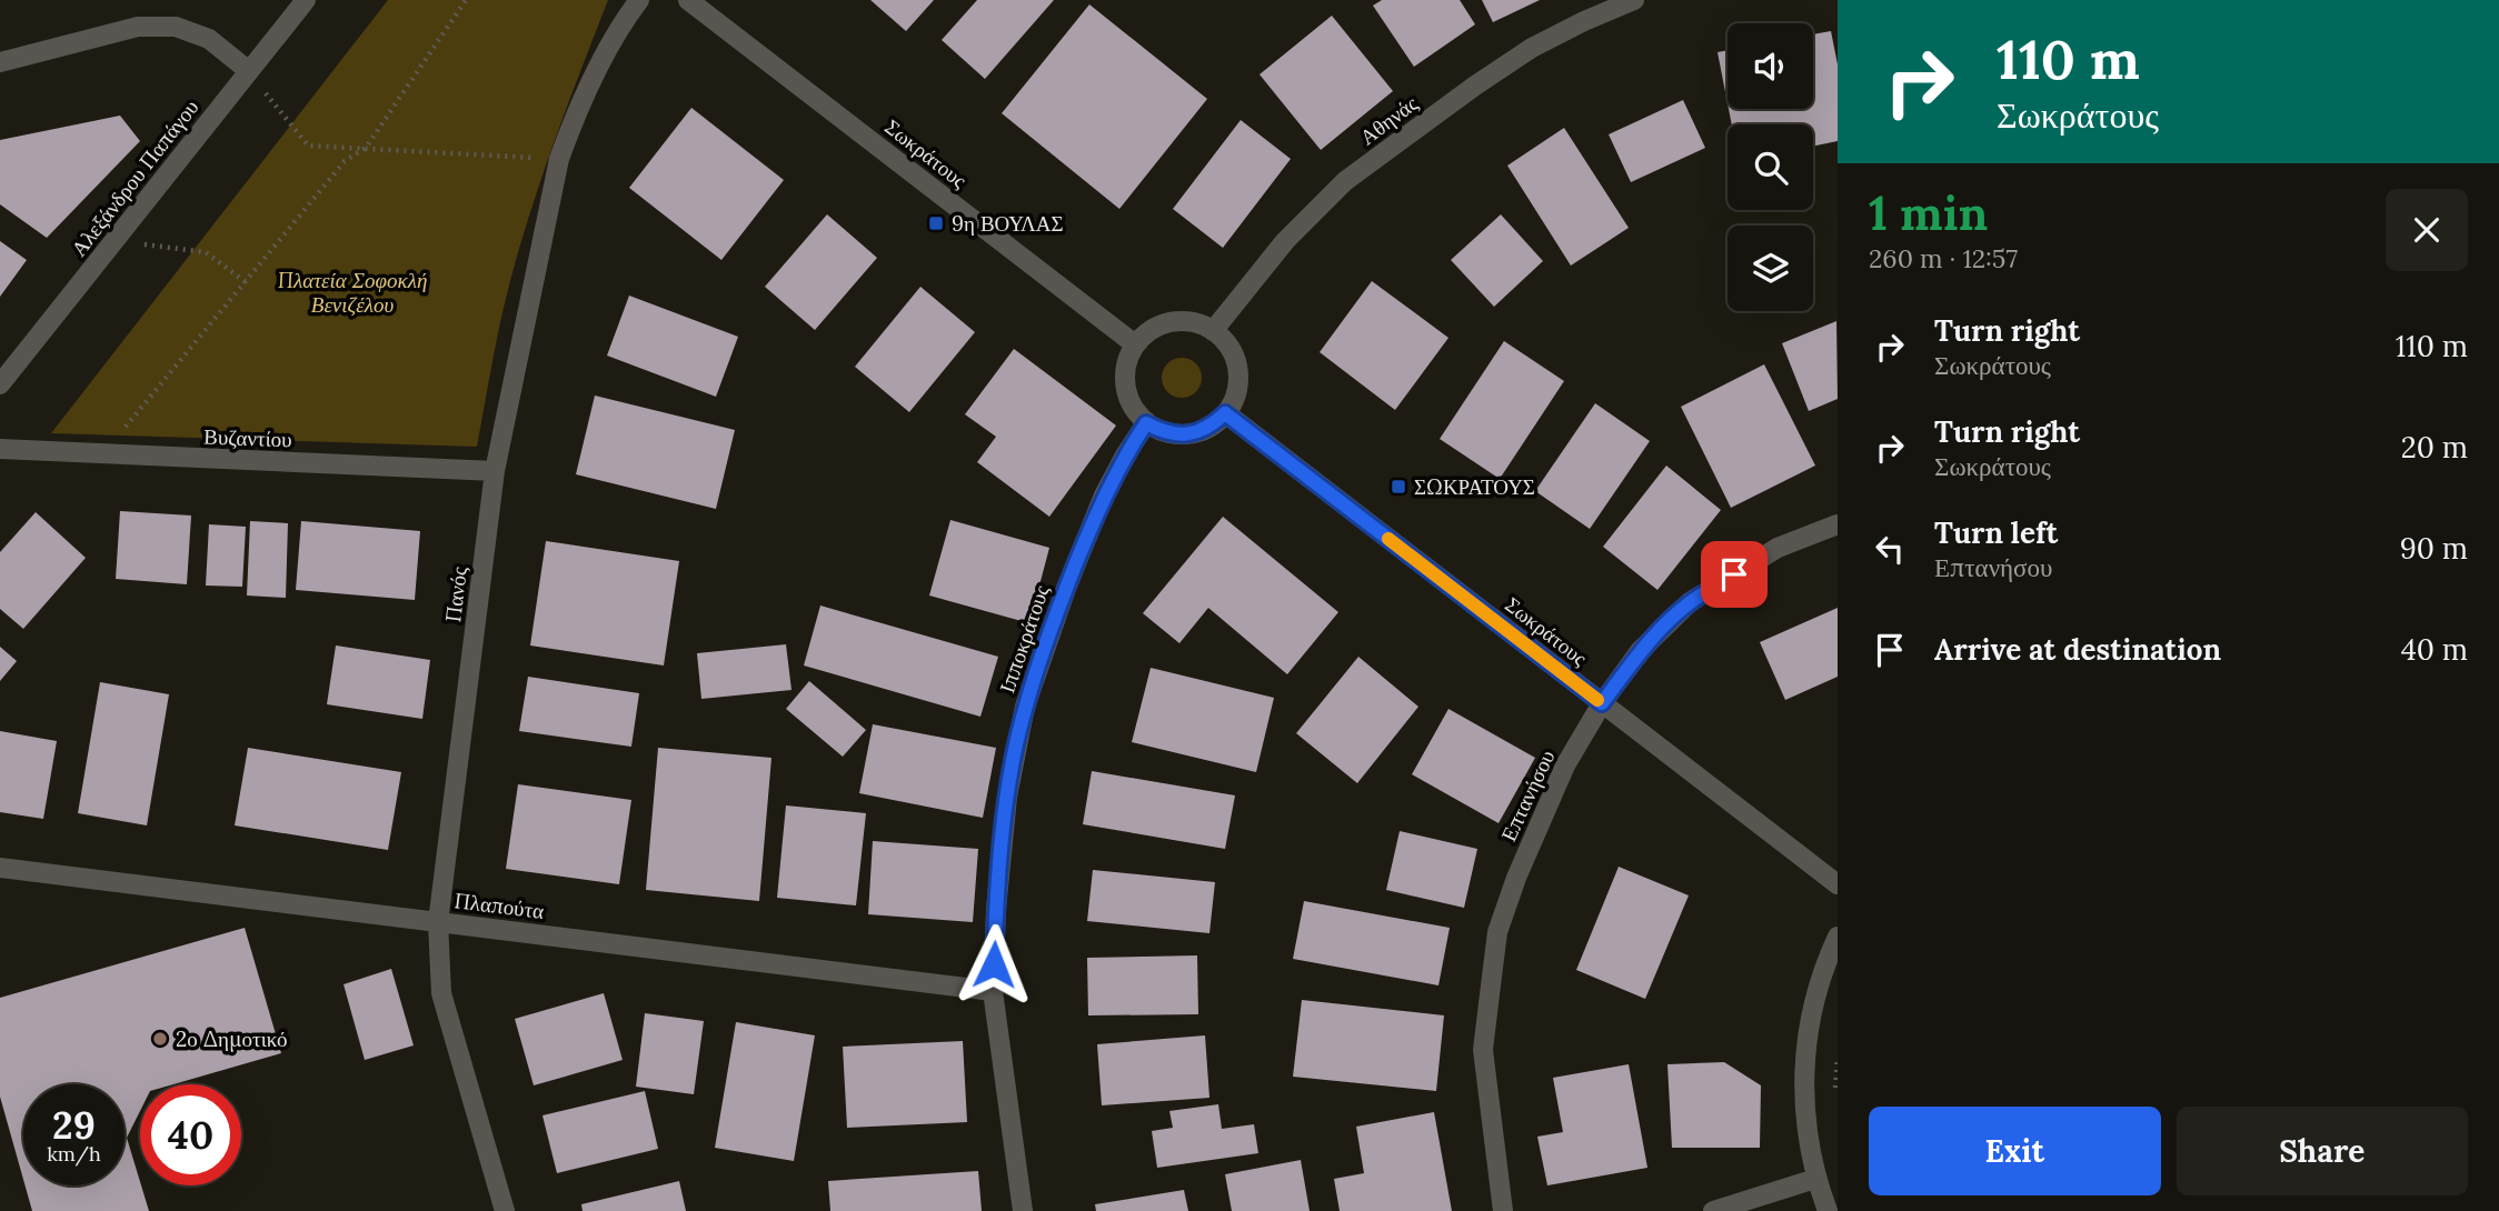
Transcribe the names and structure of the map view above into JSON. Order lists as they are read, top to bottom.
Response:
{
  "streets": {
    "street": [
      "Αθηνάς",
      "Σωκράτους",
      "Αλεξάνδρου Παπάγου",
      "Βυζαντίου",
      "Πανός",
      "Ιπποκράτους",
      "Επτανήσου",
      "Πλαπούτα"
    ]
  },
  "crossings": [
    ["Αθηνάς", "Σωκράτους"],
    ["Αθηνάς", "Ιπποκράτους"],
    ["Σωκράτους", "Ιπποκράτους"],
    ["Σωκράτους", "Επτανήσου"],
    ["Βυζαντίου", "Πανός"],
    ["Πανός", "Πλαπούτα"],
    ["Ιπποκράτους", "Πλαπούτα"]
  ],
  "parks": ["Πλατεία Σοφοκλή Βενιζέλου"],
  "places": {
    "transit": ["9η ΒΟΥΛΑΣ", "ΣΩΚΡΑΤΟΥΣ"],
    "other": ["2ο Δημοτικό"]
  },
  "page": {
    "turn": ["110 m", "Σωκράτους"],
    "heading": ["1 min", "260 m · 12:57"],
    "list": [
      {
        "name": "Turn right",
        "note": "Σωκράτους",
        "value": "110 m"
      },
      {
        "name": "Turn right",
        "note": "Σωκράτους",
        "value": "20 m"
      },
      {
        "name": "Turn left",
        "note": "Επτανήσου",
        "value": "90 m"
      },
      {
        "name": "Arrive at destination",
        "value": "40 m"
      }
    ],
    "speed": "29 km/h",
    "limit": "40",
    "buttons": ["Exit", "Share"]
  }
}
